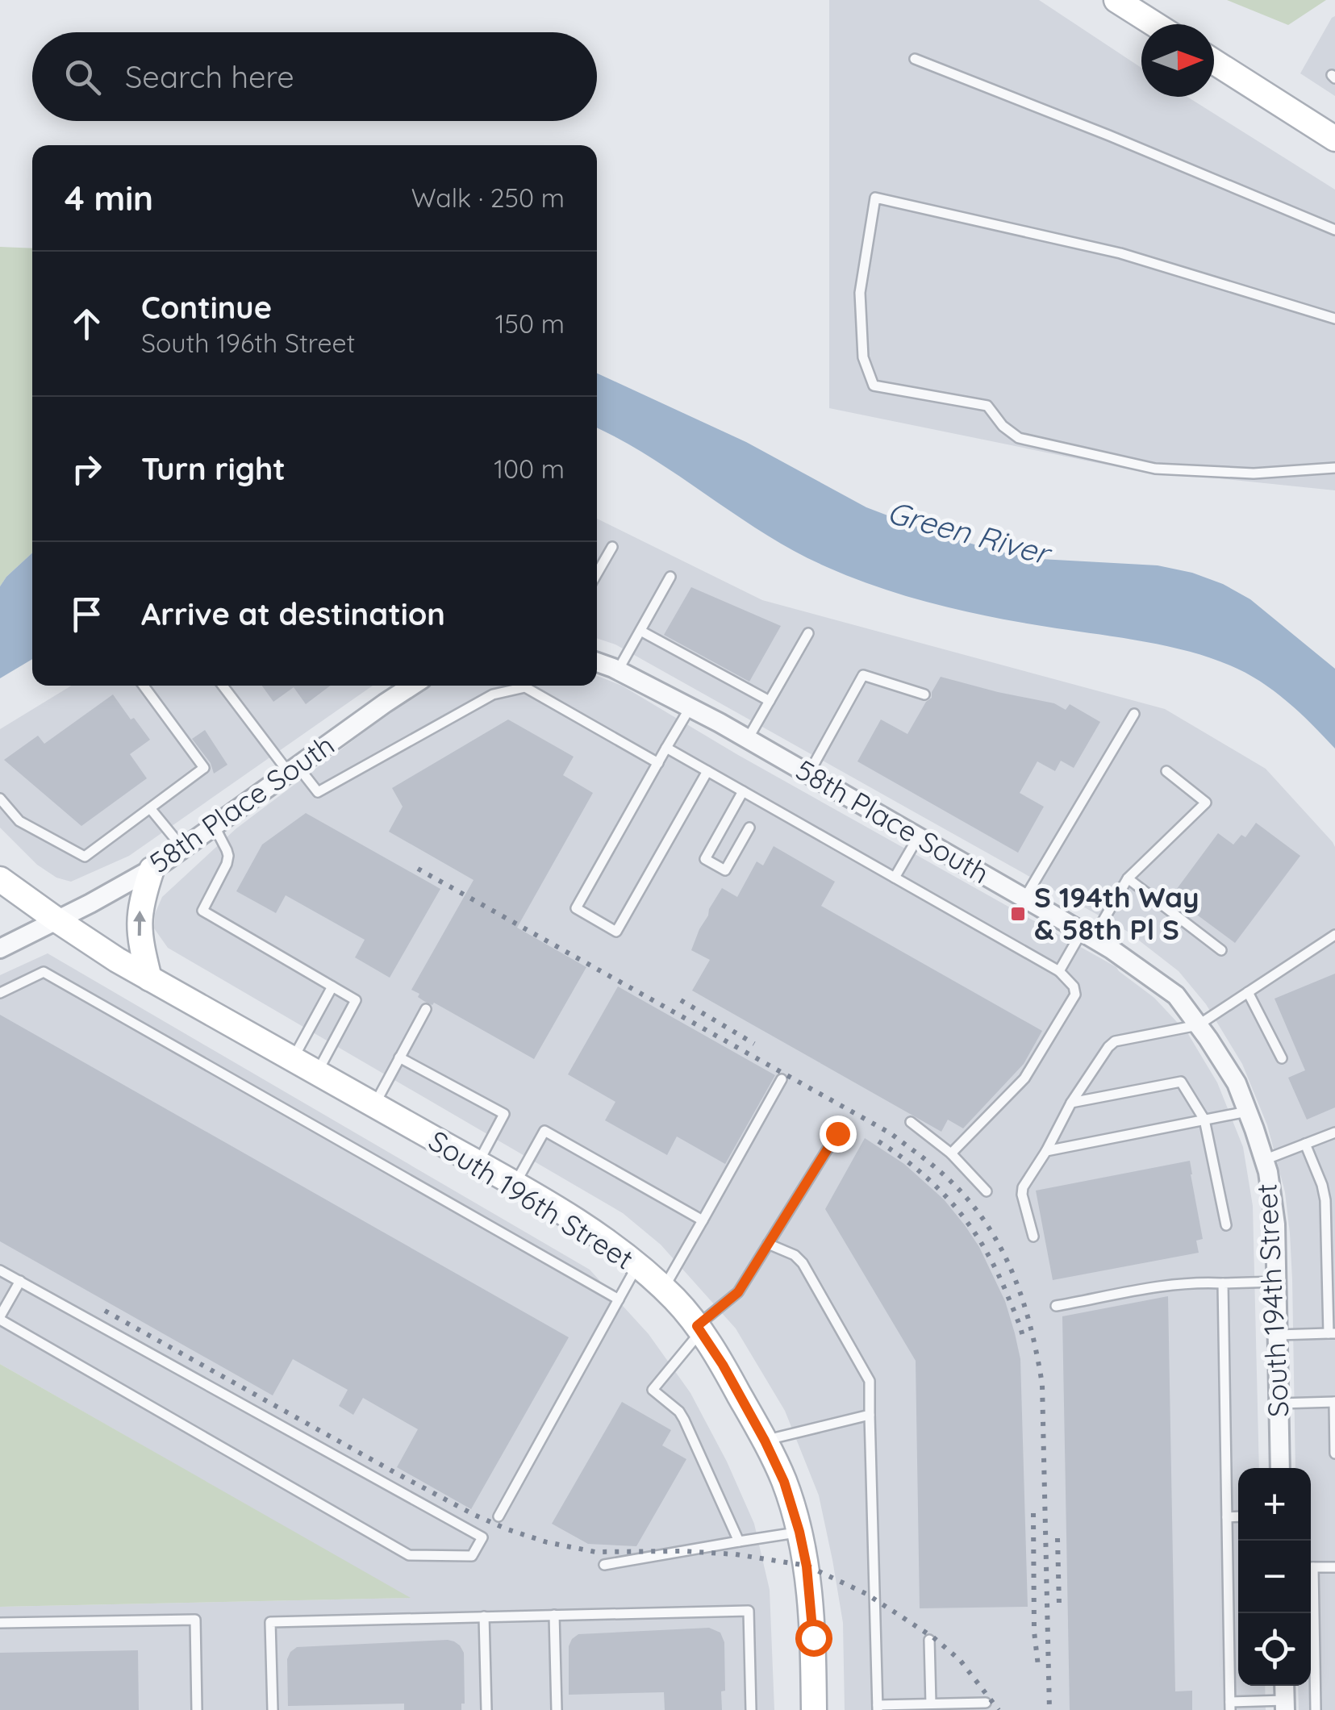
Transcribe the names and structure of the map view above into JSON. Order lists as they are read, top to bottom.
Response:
{
  "streets": {
    "main road": ["South 196th Street"],
    "street": ["58th Place South", "South 194th Street"]
  },
  "crossings": [
    ["58th Place South", "South 196th Street"],
    ["58th Place South", "South 194th Street"]
  ],
  "water": ["Green River"],
  "places": {
    "transit": ["S 194th Way & 58th Pl S"]
  },
  "north": "right",
  "page": {
    "search": "Search here",
    "heading": ["4 min", "Walk · 250 m"],
    "list": [
      ["Continue", "South 196th Street", "150 m"],
      ["Turn right", "100 m"],
      "Arrive at destination"
    ],
    "map_buttons": ["+", "−"]
  }
}
